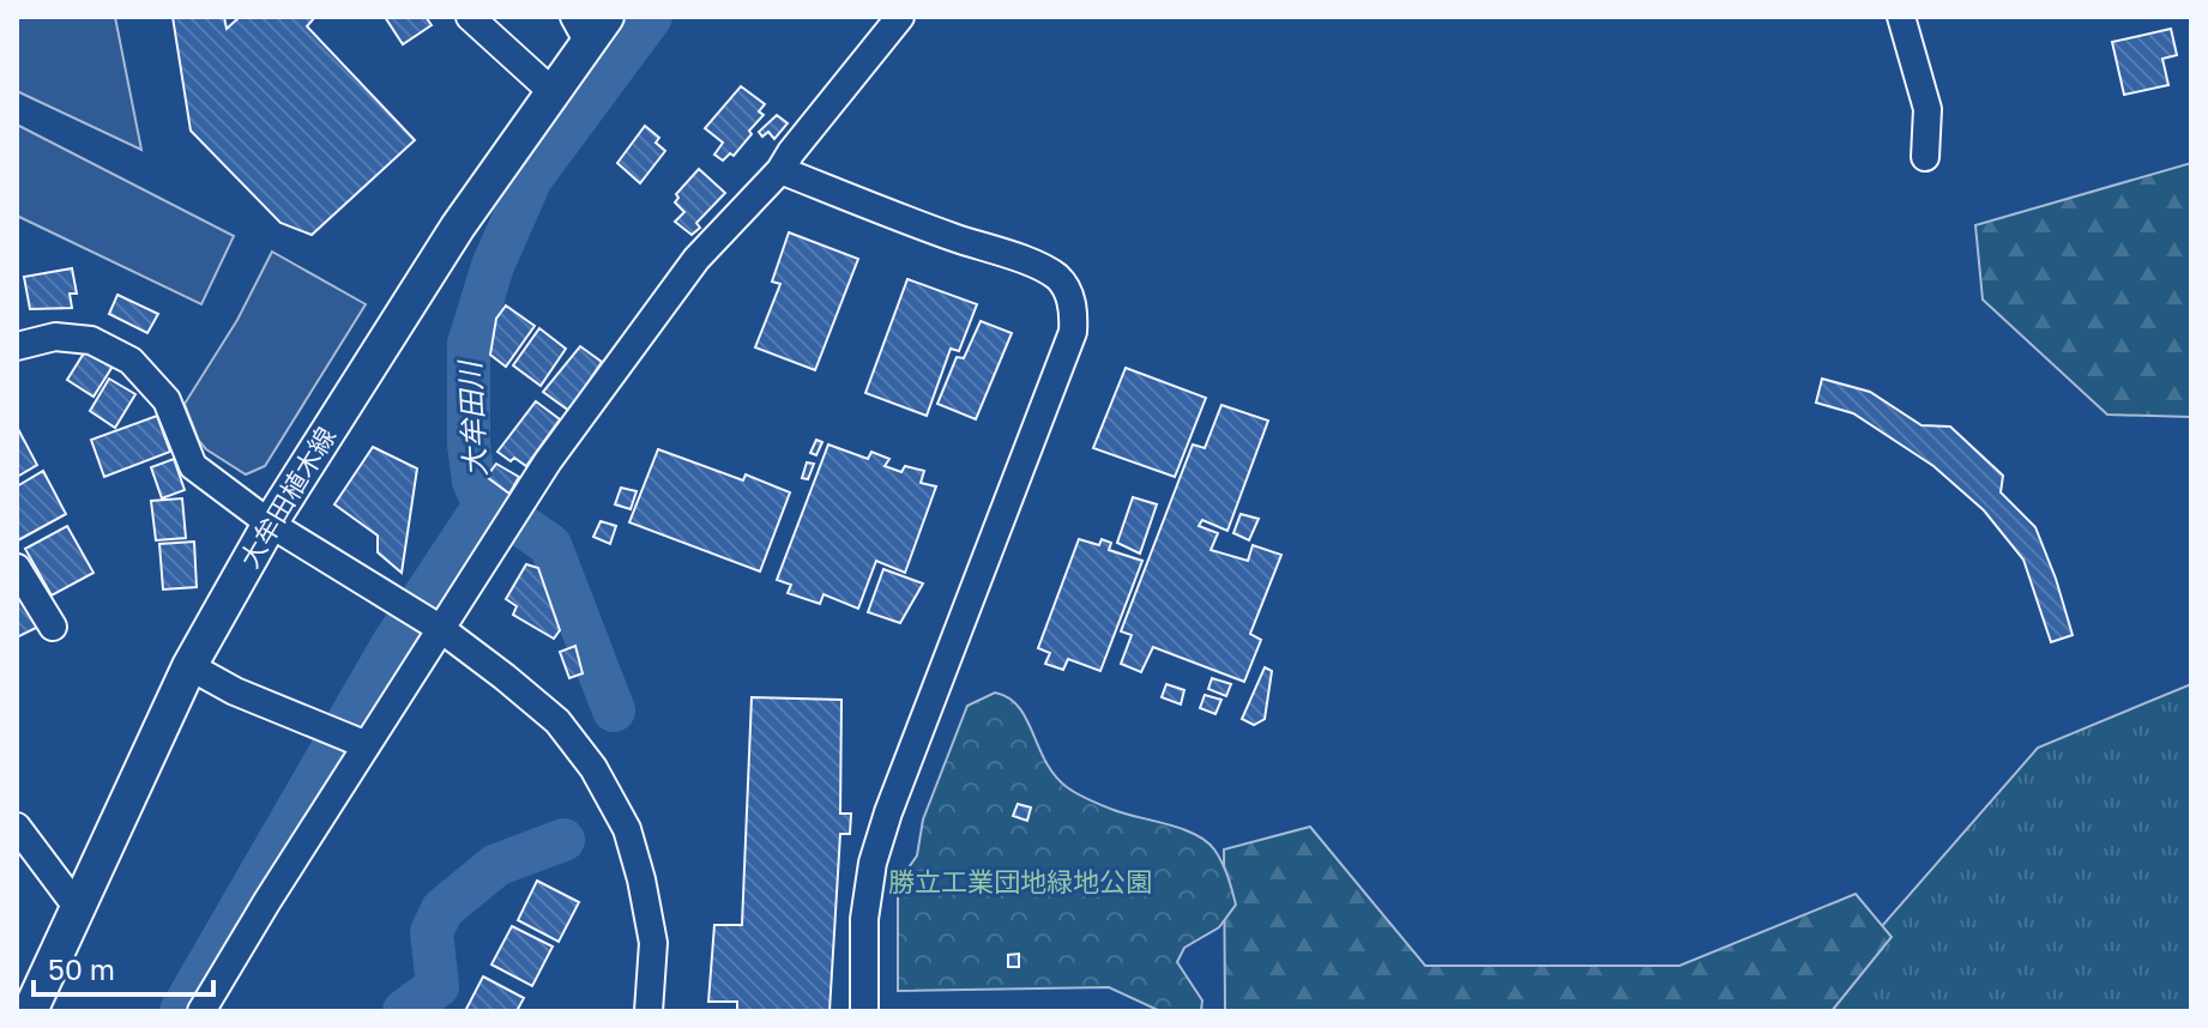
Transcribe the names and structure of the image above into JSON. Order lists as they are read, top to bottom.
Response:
{
  "streets": {
    "main road": ["大牟田植木線"]
  },
  "water": ["大牟田川"],
  "parks": ["勝立工業団地緑地公園"],
  "scale_bar": "50 m"
}
